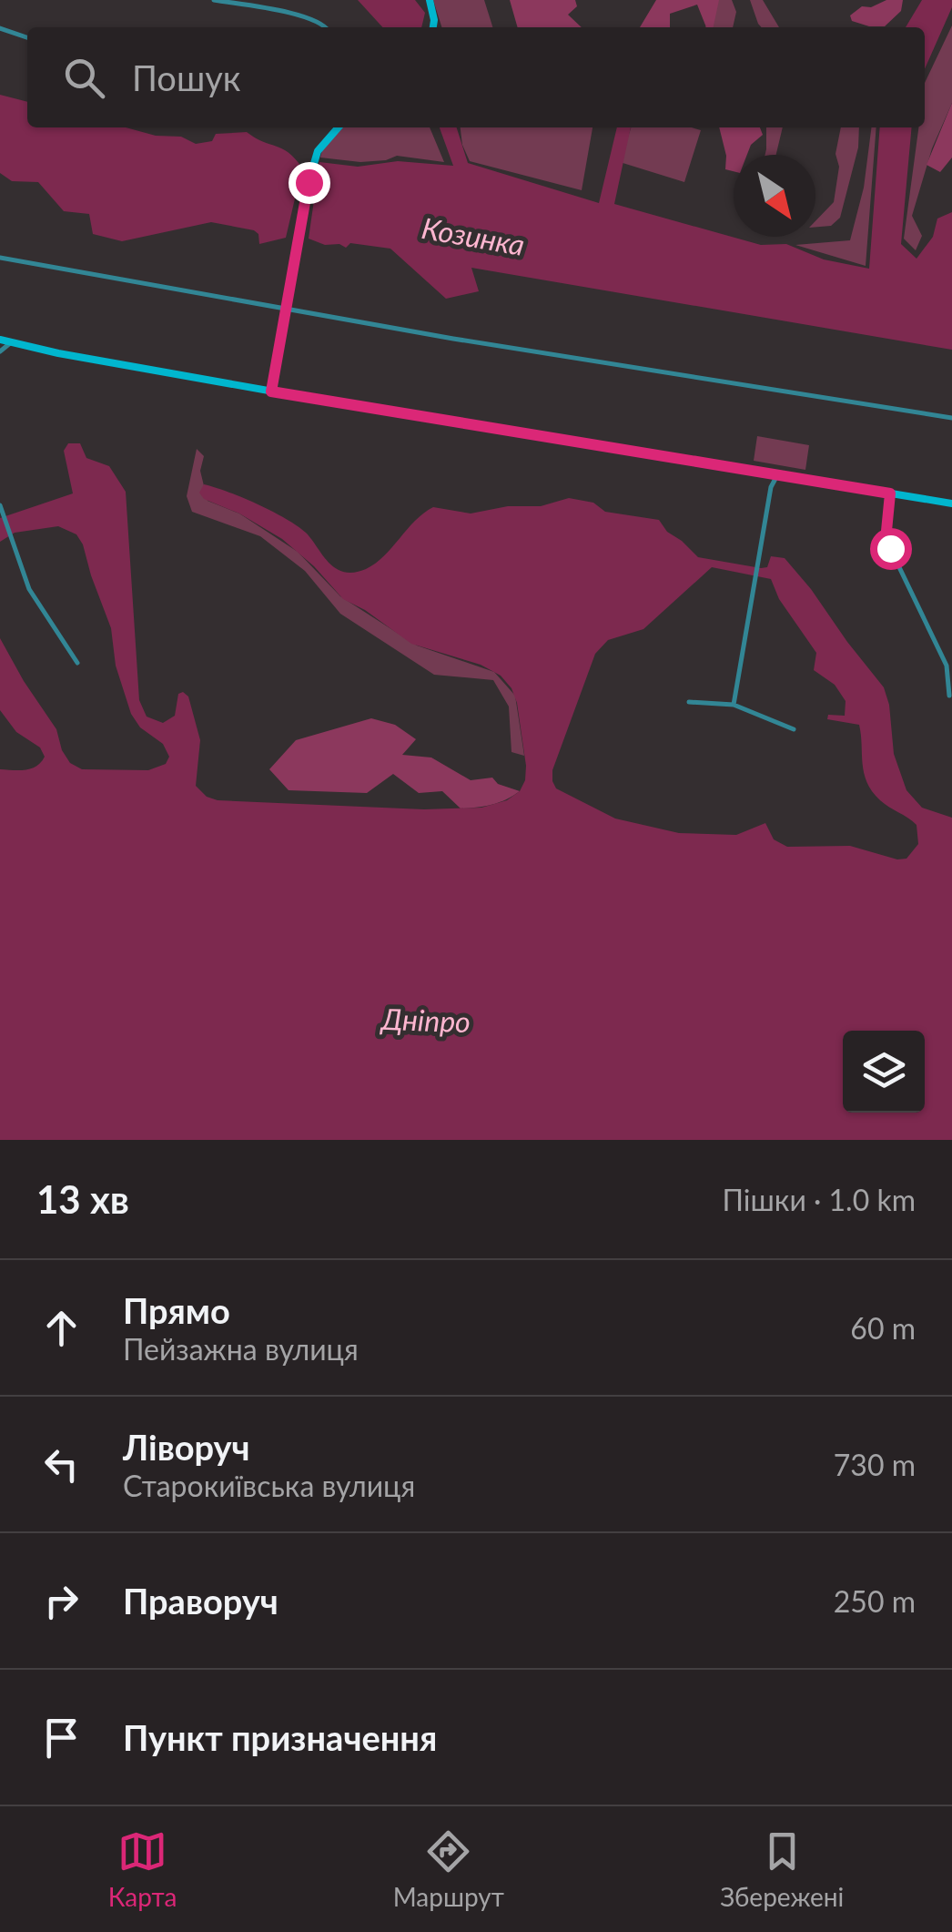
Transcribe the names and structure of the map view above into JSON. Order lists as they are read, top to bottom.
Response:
{
  "water": ["Козинка", "Дніпро"],
  "north": "bottom right",
  "page": {
    "search": "Пошук",
    "heading": ["13 хв", "Пішки · 1.0 km"],
    "list": [
      ["Прямо", "Пейзажна вулиця", "60 m"],
      ["Ліворуч", "Старокиївська вулиця", "730 m"],
      ["Праворуч", "250 m"],
      "Пункт призначення"
    ],
    "nav": ["Карта", "Маршрут", "Збережені"]
  }
}
